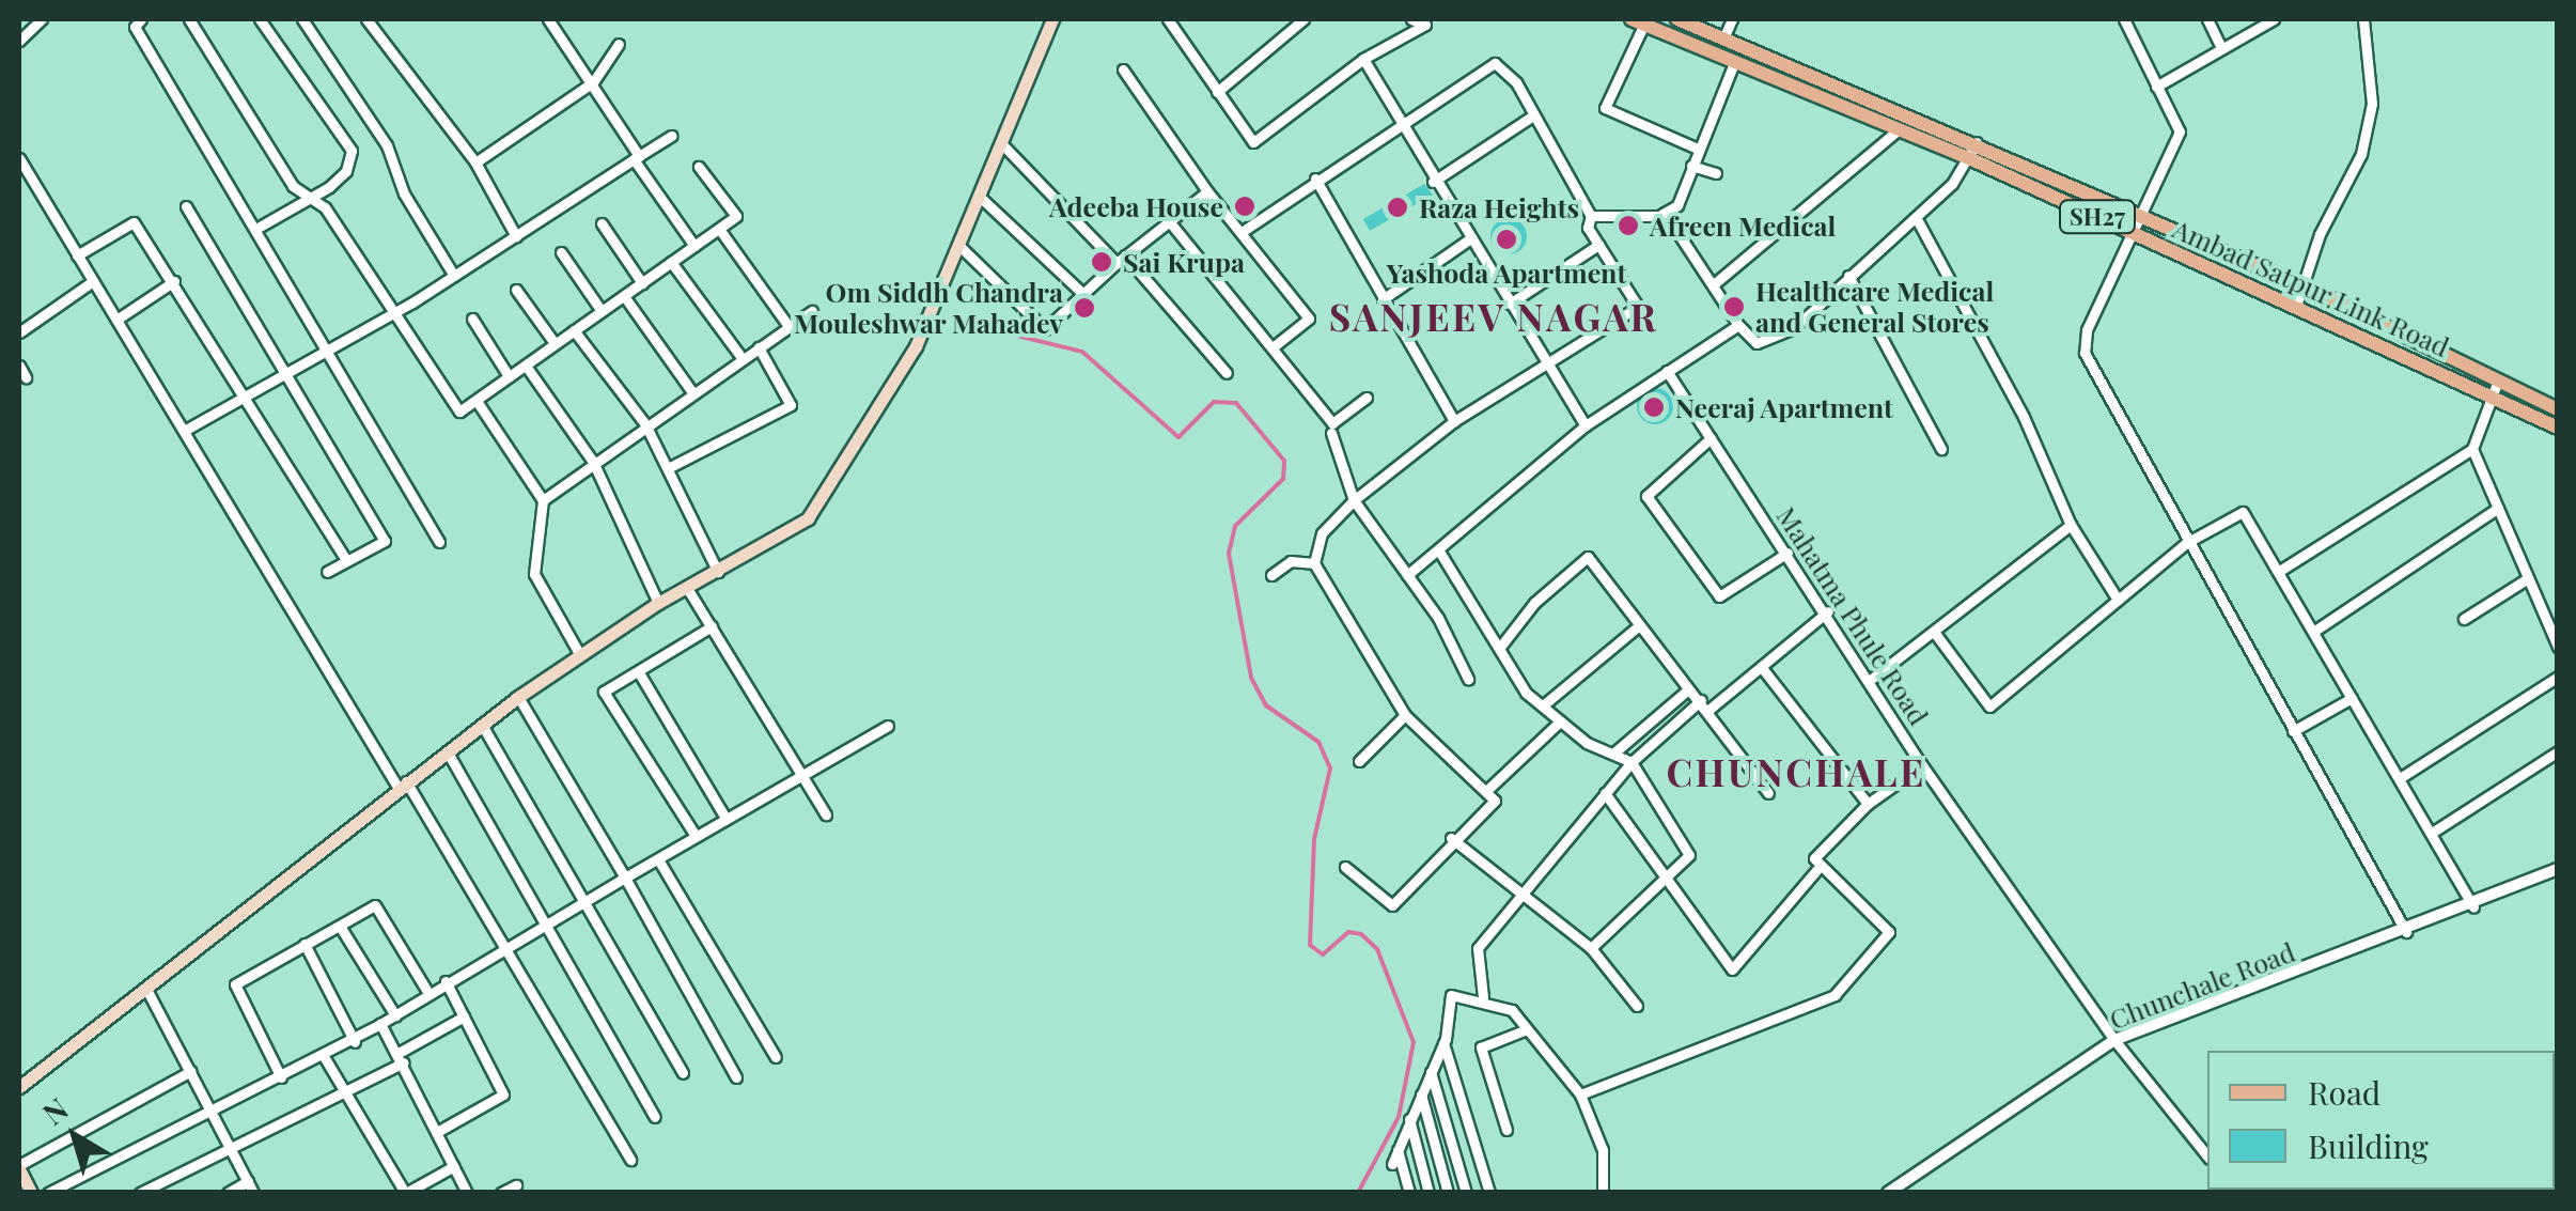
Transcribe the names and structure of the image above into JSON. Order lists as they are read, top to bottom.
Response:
{
  "streets": {
    "main road": ["SH27", "Ambad Satpur Link Road"],
    "street": ["Mahatma Phule Road", "Chunchale Road"]
  },
  "crossings": [
    ["Mahatma Phule Road", "Chunchale Road"]
  ],
  "districts": ["SANJEEV NAGAR", "CHUNCHALE"],
  "places": [
    "Adeeba House",
    "Raza Heights",
    "Afreen Medical",
    "Yashoda Apartment",
    "Sai Krupa",
    "Healthcare Medical and General Stores",
    "Om Siddh Chandra Mouleshwar Mahadev",
    "Neeraj Apartment"
  ],
  "legend": ["Road", "Building"],
  "north": "top left"
}
